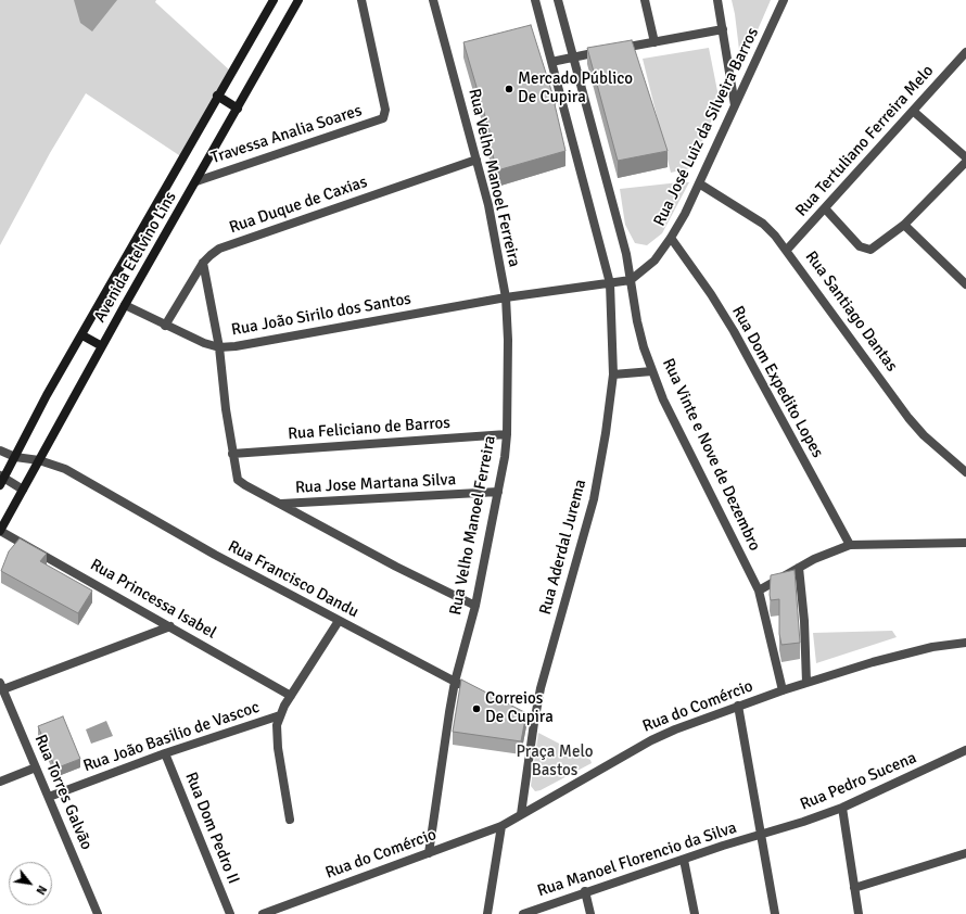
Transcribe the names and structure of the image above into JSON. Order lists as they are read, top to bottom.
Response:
{
  "streets": {
    "main road": ["Avenida Etelvino Lins"],
    "street": [
      "Rua José Luiz da Silveira Barros",
      "Travessa Analia Soares",
      "Rua Tertuliano Ferreira Melo",
      "Rua Velho Manoel Ferreira",
      "Rua Duque de Caxias",
      "Rua Santiago Dantas",
      "Rua João Sirilo dos Santos",
      "Rua Dom Expedito Lopes",
      "Rua Feliciano de Barros",
      "Rua Vinte e Nove de Dezembro",
      "Rua Jose Martana Silva",
      "Rua Aderdal Jurema",
      "Rua Francisco Dandu",
      "Rua Princessa Isabel",
      "Rua do Comércio",
      "Rua João Basilio de Vascoc",
      "Rua Pedro Sucena",
      "Rua Torres Galvão",
      "Rua Dom Pedro II",
      "Rua Manoel Florencio da Silva"
    ]
  },
  "crossings": [
    ["Rua José Luiz da Silveira Barros", "Rua Santiago Dantas"],
    ["Rua José Luiz da Silveira Barros", "Rua João Sirilo dos Santos"],
    ["Rua José Luiz da Silveira Barros", "Rua Dom Expedito Lopes"],
    ["Rua José Luiz da Silveira Barros", "Rua Vinte e Nove de Dezembro"],
    ["Travessa Analia Soares", "Avenida Etelvino Lins"],
    ["Rua Tertuliano Ferreira Melo", "Rua Santiago Dantas"],
    ["Rua Velho Manoel Ferreira", "Rua Duque de Caxias"],
    ["Rua Velho Manoel Ferreira", "Rua João Sirilo dos Santos"],
    ["Rua Velho Manoel Ferreira", "Rua Feliciano de Barros"],
    ["Rua Velho Manoel Ferreira", "Rua Jose Martana Silva"],
    ["Rua Velho Manoel Ferreira", "Rua Francisco Dandu"],
    ["Rua Velho Manoel Ferreira", "Rua do Comércio"],
    ["Rua Duque de Caxias", "Rua João Sirilo dos Santos"],
    ["Avenida Etelvino Lins", "Rua João Sirilo dos Santos"],
    ["Avenida Etelvino Lins", "Rua Francisco Dandu"],
    ["Avenida Etelvino Lins", "Rua Princessa Isabel"],
    ["Rua João Sirilo dos Santos", "Rua Vinte e Nove de Dezembro"],
    ["Rua João Sirilo dos Santos", "Rua Aderdal Jurema"],
    ["Rua Vinte e Nove de Dezembro", "Rua do Comércio"],
    ["Rua Aderdal Jurema", "Rua do Comércio"],
    ["Rua João Basilio de Vascoc", "Rua Torres Galvão"],
    ["Rua João Basilio de Vascoc", "Rua Dom Pedro II"],
    ["Rua Pedro Sucena", "Rua Manoel Florencio da Silva"]
  ],
  "parks": ["Praça Melo Bastos"],
  "places": ["Mercado Público De Cupira", "Correios De Cupira"],
  "north": "bottom right"
}
